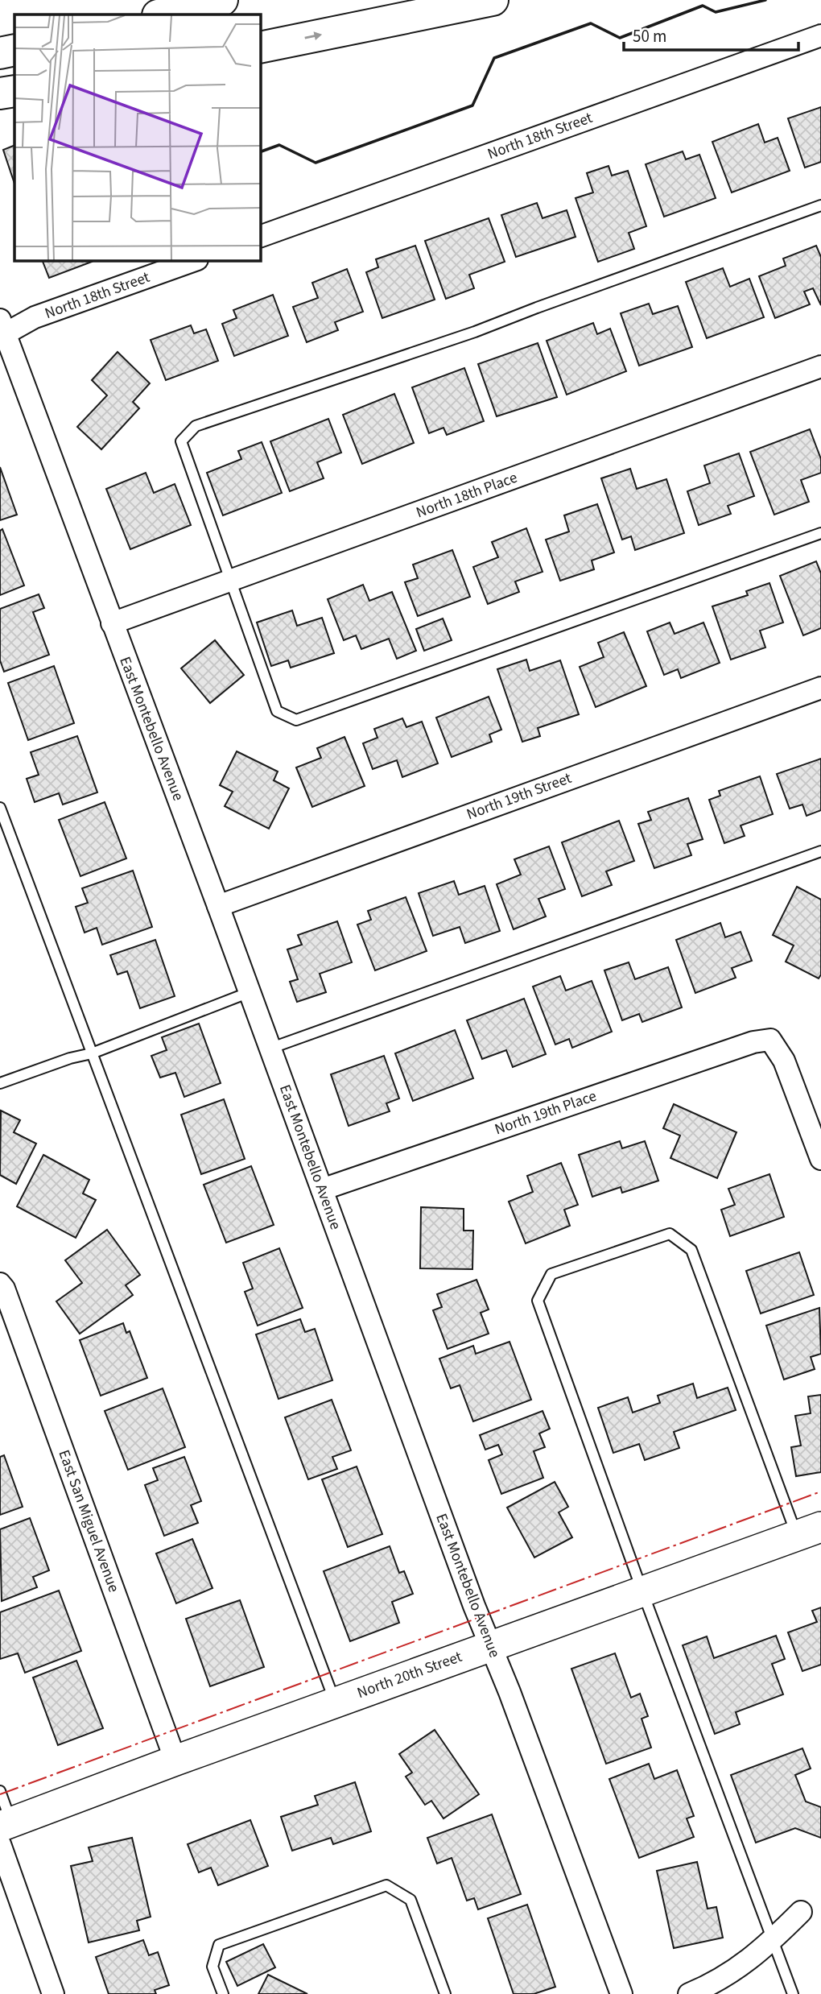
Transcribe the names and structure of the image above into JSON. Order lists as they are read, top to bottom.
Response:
{
  "streets": {
    "street": [
      "North 18th Street",
      "North 18th Place",
      "East Montebello Avenue",
      "North 19th Street",
      "North 19th Place",
      "East San Miguel Avenue",
      "North 20th Street"
    ]
  },
  "crossings": [
    ["North 18th Street", "East Montebello Avenue"],
    ["North 18th Place", "East Montebello Avenue"],
    ["East Montebello Avenue", "North 19th Street"],
    ["East Montebello Avenue", "North 19th Place"],
    ["East Montebello Avenue", "North 20th Street"],
    ["East San Miguel Avenue", "North 20th Street"]
  ],
  "scale_bar": "50 m"
}
